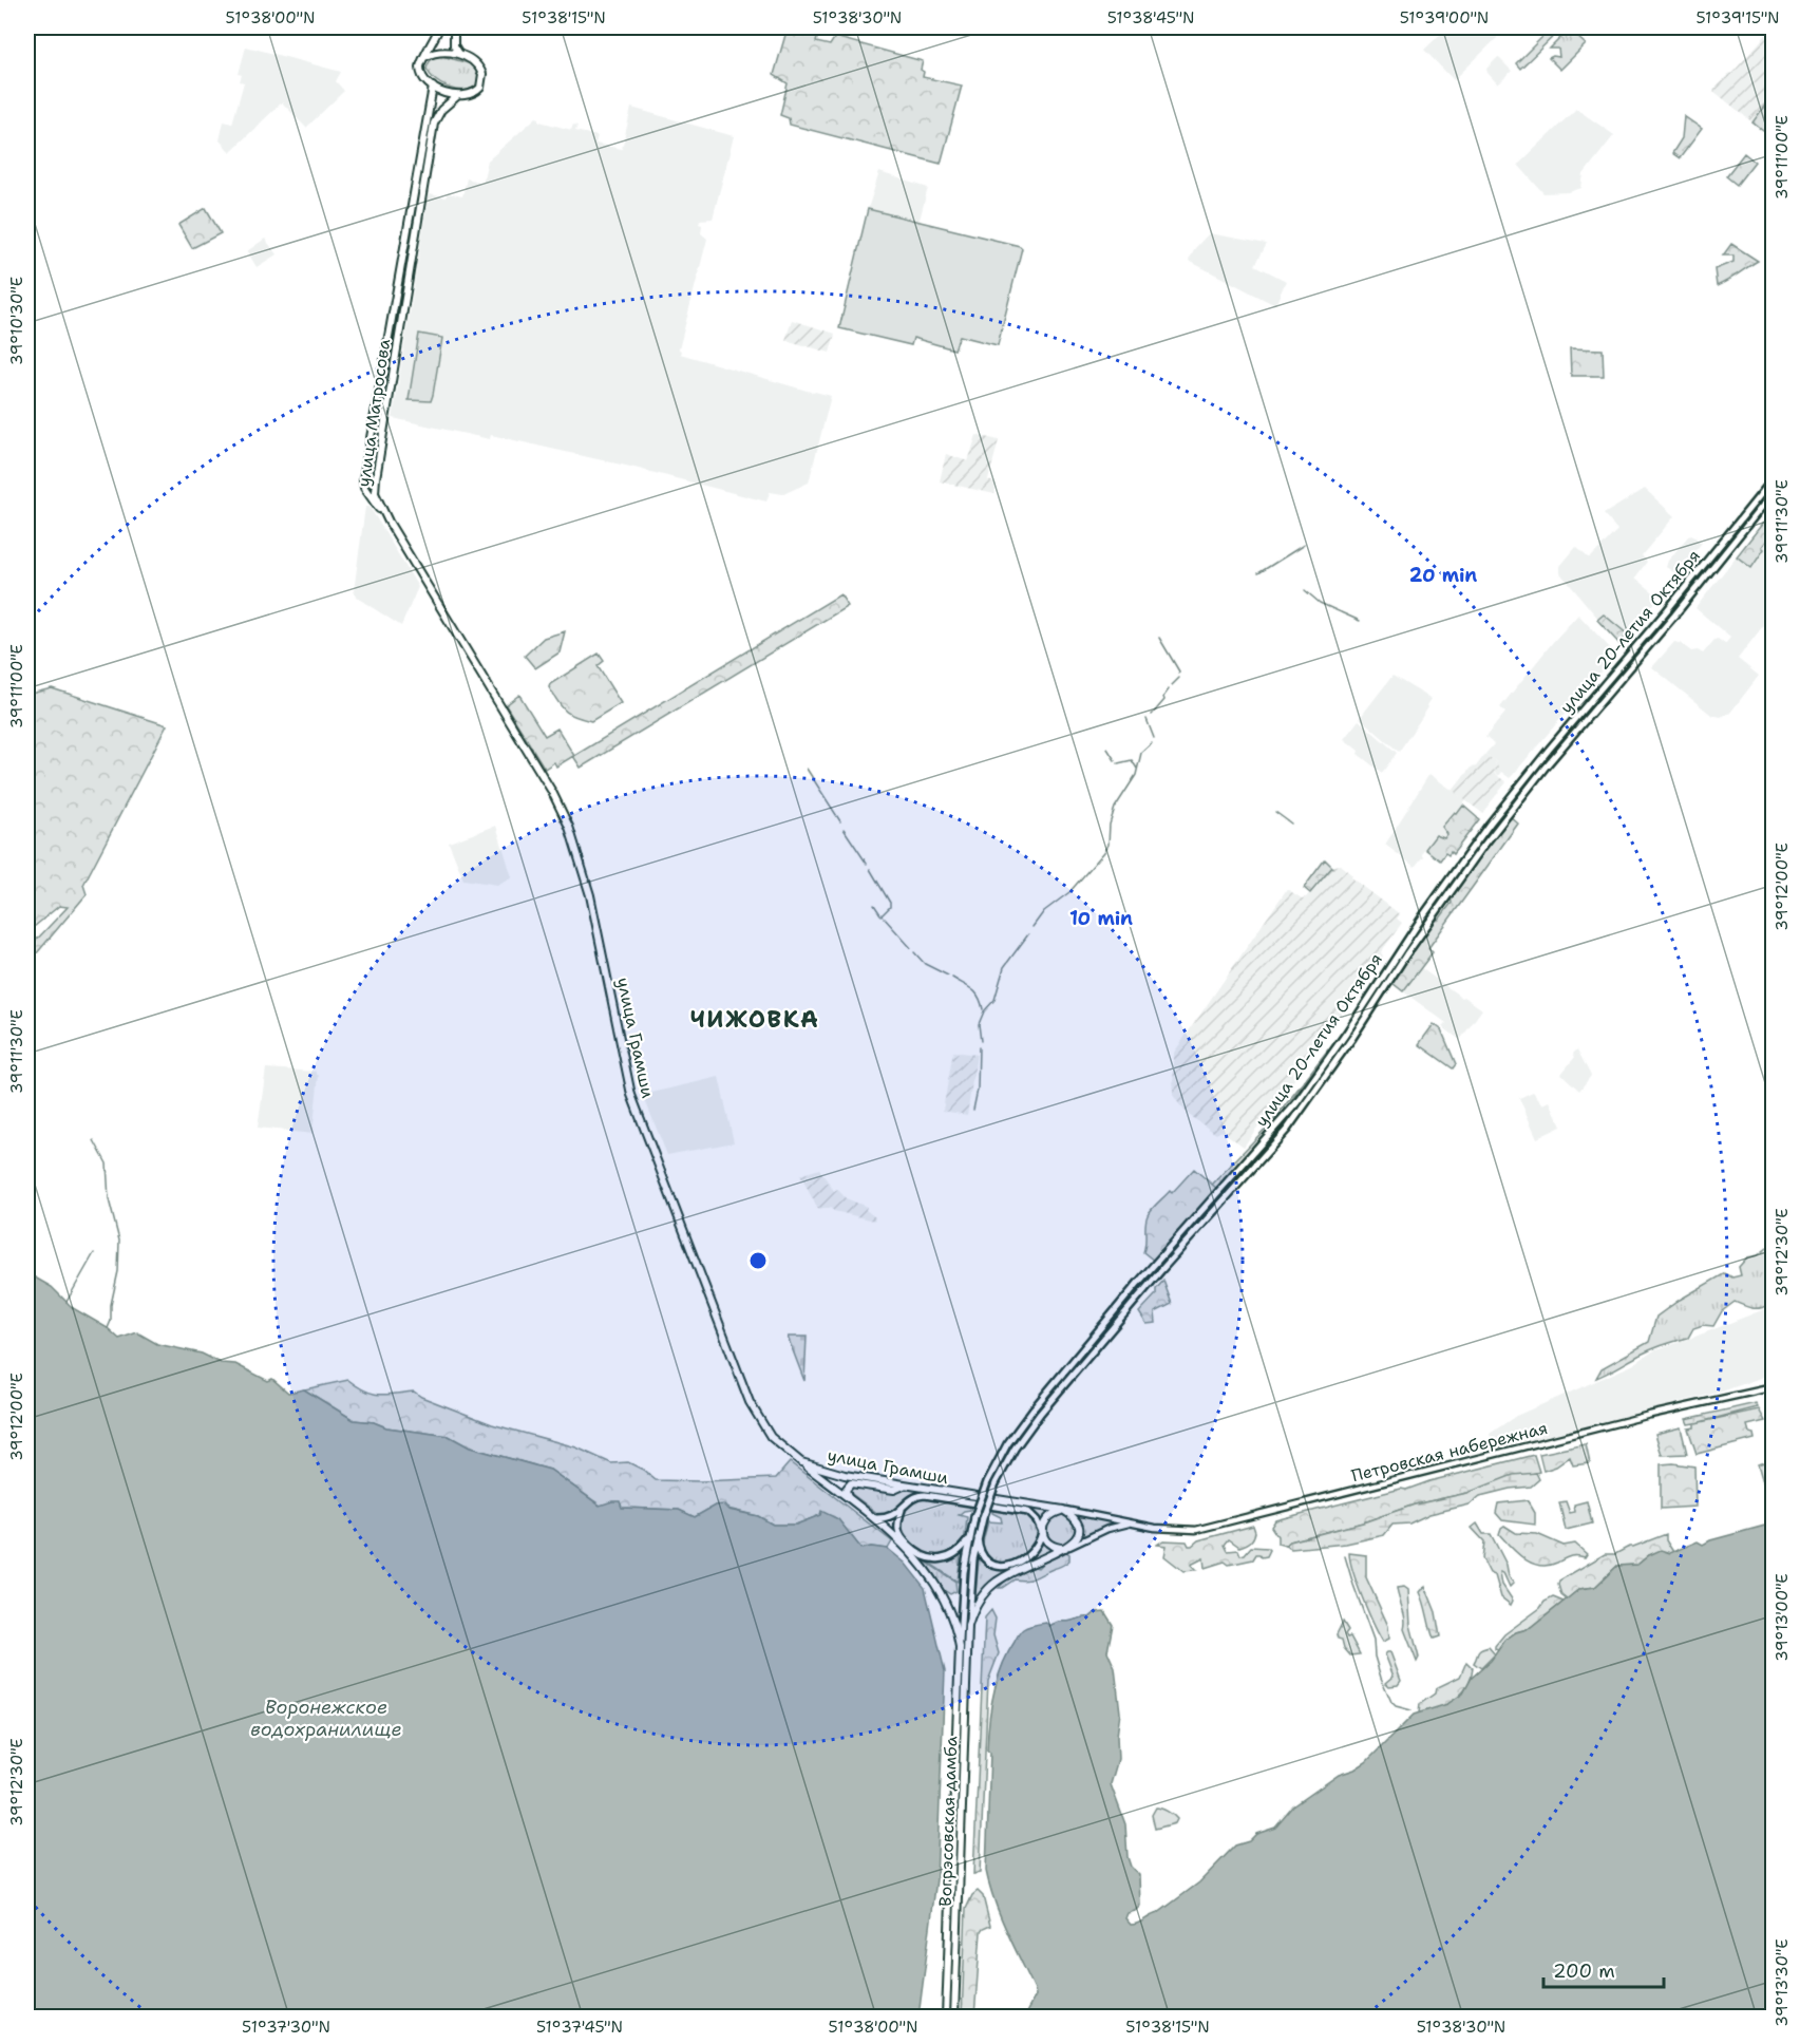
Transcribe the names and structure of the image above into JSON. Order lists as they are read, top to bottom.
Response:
{
  "streets": {
    "highway": [
      "улица Матросова",
      "улица Грамши",
      "Петровская набережная",
      "Вогрэсовская дамба"
    ],
    "main road": ["улица 20-летия Октября"]
  },
  "crossings": [
    ["улица Матросова", "улица Грамши"],
    ["улица 20-летия Октября", "Вогрэсовская дамба"],
    ["улица Грамши", "Петровская набережная"],
    ["улица Грамши", "Вогрэсовская дамба"]
  ],
  "districts": ["ЧИЖОВКА"],
  "water": ["Воронежское водохранилище"],
  "scale_bar": "200 m",
  "coordinates": [
    "51°38'00\"N",
    "51°38'15\"N",
    "51°38'30\"N",
    "51°38'45\"N",
    "51°39'00\"N",
    "51°39'15\"N",
    "39°11'00\"E",
    "39°10'30\"E",
    "39°11'30\"E",
    "39°12'00\"E",
    "39°12'30\"E",
    "39°13'00\"E",
    "39°13'30\"E",
    "51°37'30\"N",
    "51°37'45\"N"
  ],
  "rings": ["20 min", "10 min"]
}
